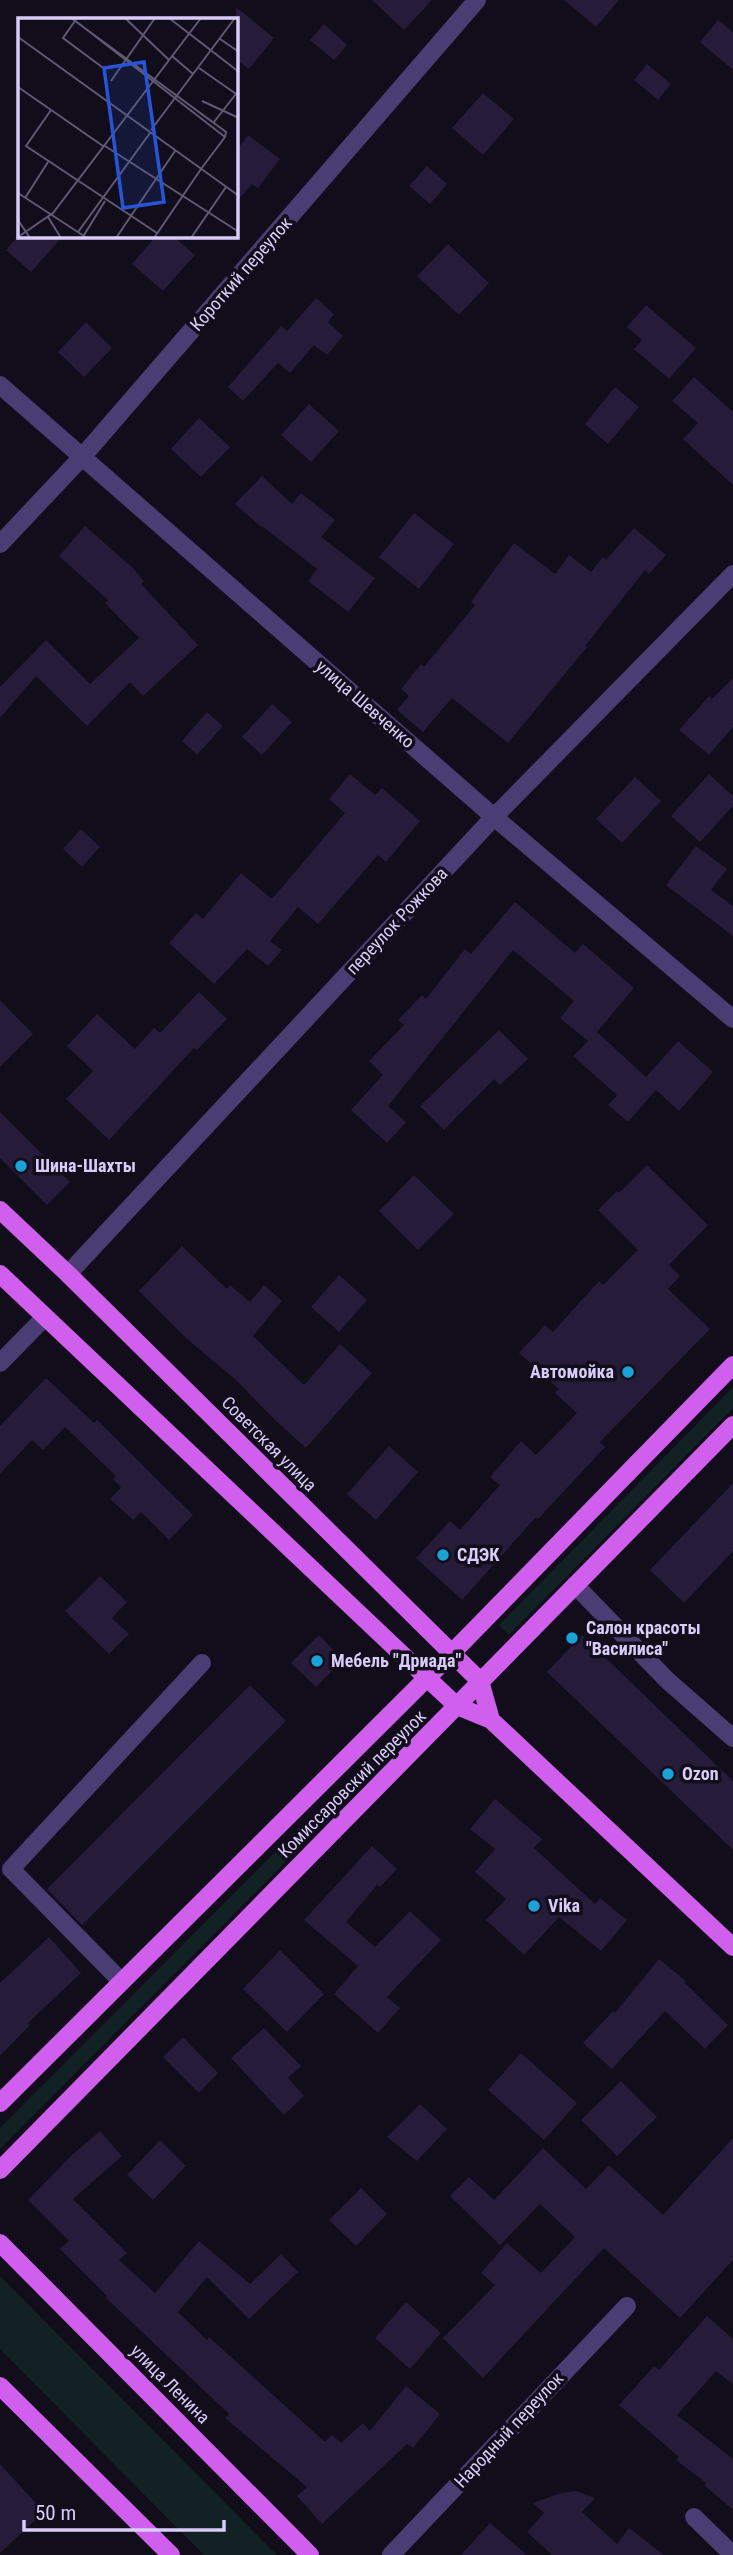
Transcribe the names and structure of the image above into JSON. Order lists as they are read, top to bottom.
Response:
{
  "streets": {
    "main road": ["Советская улица", "Комиссаровский переулок", "улица Ленина"],
    "street": [
      "Короткий переулок",
      "улица Шевченко",
      "переулок Рожкова",
      "Народный переулок"
    ]
  },
  "crossings": [
    ["Короткий переулок", "улица Шевченко"],
    ["улица Шевченко", "переулок Рожкова"],
    ["переулок Рожкова", "Советская улица"],
    ["Советская улица", "Комиссаровский переулок"]
  ],
  "places": [
    "Шина-Шахты",
    "Автомойка",
    "СДЭК",
    "Салон красоты \"Василиса\"",
    "Мебель \"Дриада\"",
    "Ozon",
    "Vika"
  ],
  "scale_bar": "50 m"
}
